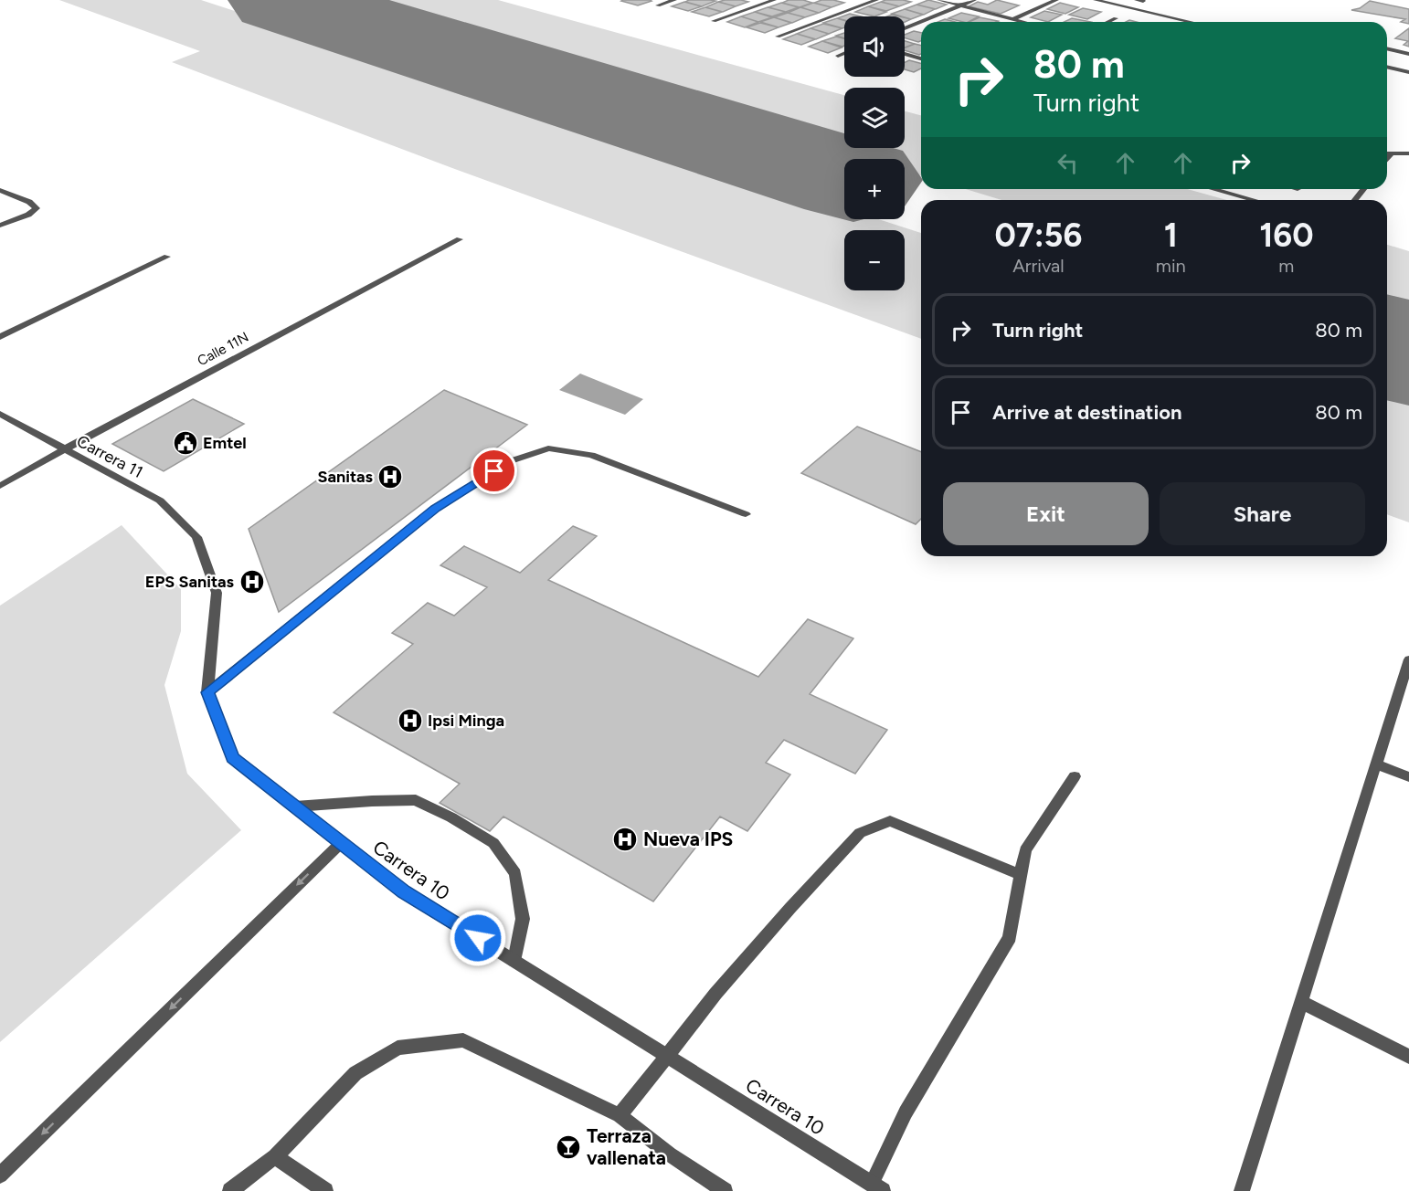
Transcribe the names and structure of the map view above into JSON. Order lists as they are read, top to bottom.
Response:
{
  "streets": {
    "street": ["Calle 11N", "Carrera 11", "Carrera 10"]
  },
  "crossings": [
    ["Calle 11N", "Carrera 11"],
    ["Carrera 11", "Carrera 10"]
  ],
  "places": {
    "public building": ["Emtel"],
    "hospital": [
      "Sanitas",
      "EPS Sanitas",
      "Ipsi Minga",
      "Nueva IPS"
    ],
    "bar": ["Terraza vallenata"]
  },
  "page": {
    "map_buttons": ["+", "−"],
    "turn": ["80 m", "Turn right"],
    "eta": [
      "07:56",
      "Arrival",
      "1",
      "min",
      "160",
      "m"
    ],
    "list": [
      {
        "name": "Turn right",
        "value": "80 m"
      },
      {
        "name": "Arrive at destination",
        "value": "80 m"
      }
    ],
    "buttons": ["Exit", "Share"]
  }
}
